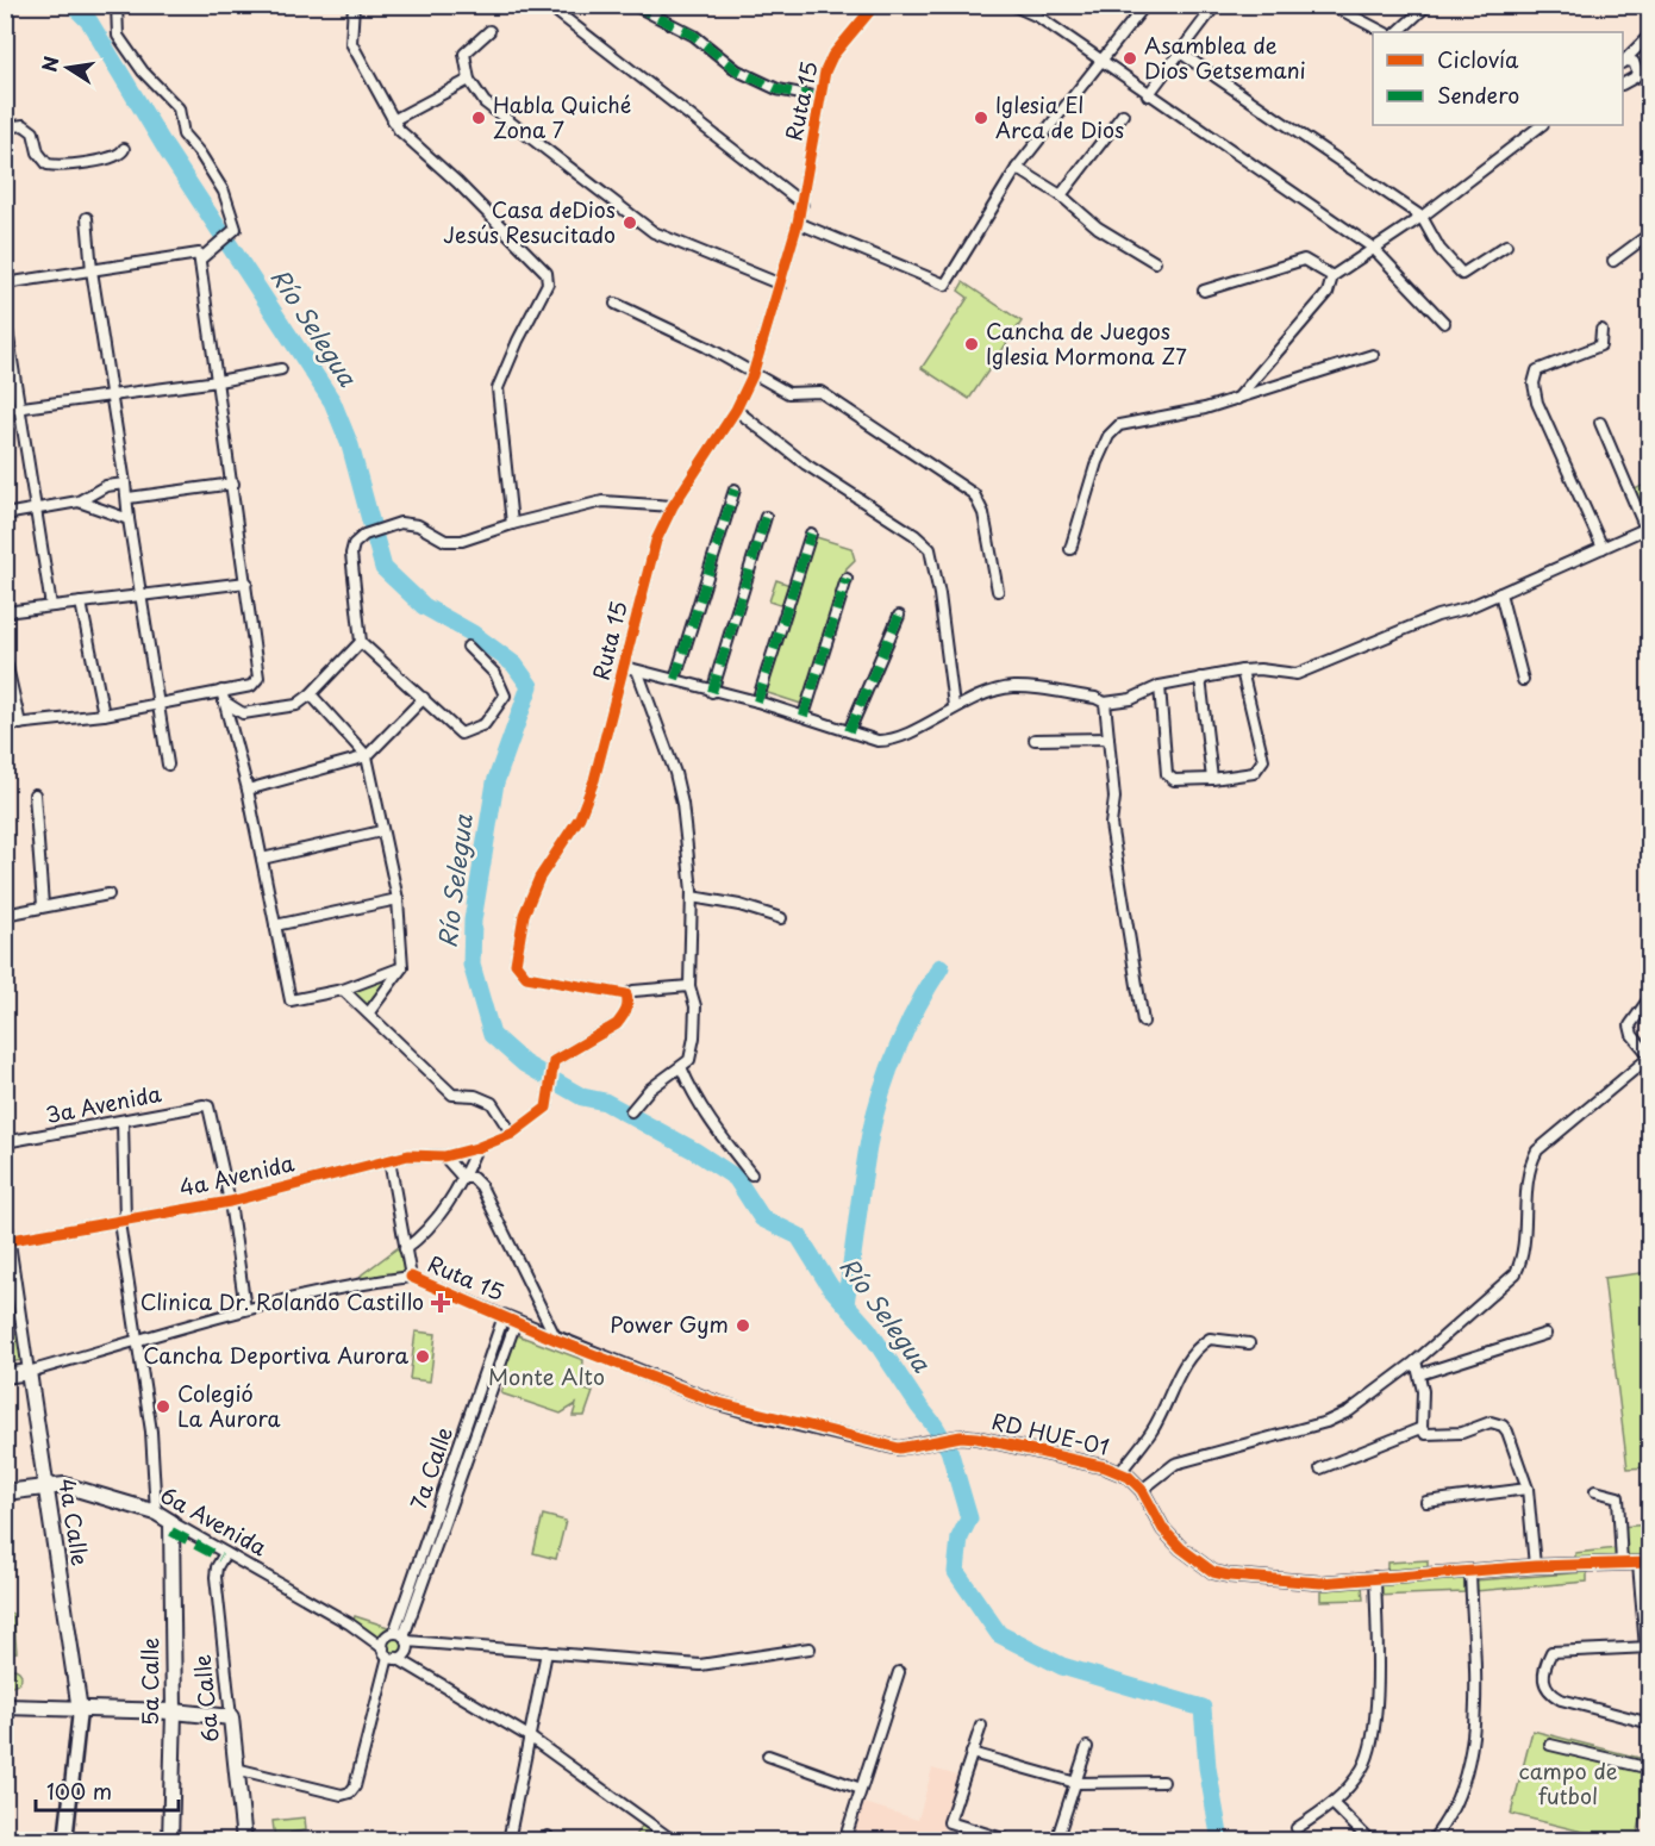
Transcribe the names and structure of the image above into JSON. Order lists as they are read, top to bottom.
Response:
{
  "streets": {
    "main road": [
      "4a Calle",
      "6a Avenida",
      "5a Calle",
      "6a Calle"
    ],
    "street": [
      "Ruta 15",
      "3a Avenida",
      "4a Avenida",
      "RD HUE-01",
      "7a Calle"
    ]
  },
  "crossings": [
    ["Ruta 15", "RD HUE-01"],
    ["Ruta 15", "7a Calle"],
    ["3a Avenida", "4a Avenida"],
    ["4a Avenida", "4a Calle"],
    ["RD HUE-01", "7a Calle"],
    ["4a Calle", "6a Avenida"],
    ["6a Avenida", "5a Calle"],
    ["6a Avenida", "6a Calle"]
  ],
  "water": ["Río Selegua"],
  "parks": ["Monte Alto", "campo de futbol"],
  "places": {
    "other": [
      "Asamblea de Dios Getsemani",
      "Habla Quiché Zona 7",
      "Iglesia El Arca de Dios",
      "Casa deDios Jesús Resucitado",
      "Cancha de Juegos Iglesia Mormona Z7",
      "Power Gym",
      "Cancha Deportiva Aurora",
      "Colegió La Aurora"
    ],
    "health": ["Clinica Dr. Rolando Castillo"]
  },
  "legend": ["Ciclovía", "Sendero"],
  "scale_bar": "100 m",
  "north": "left"
}
